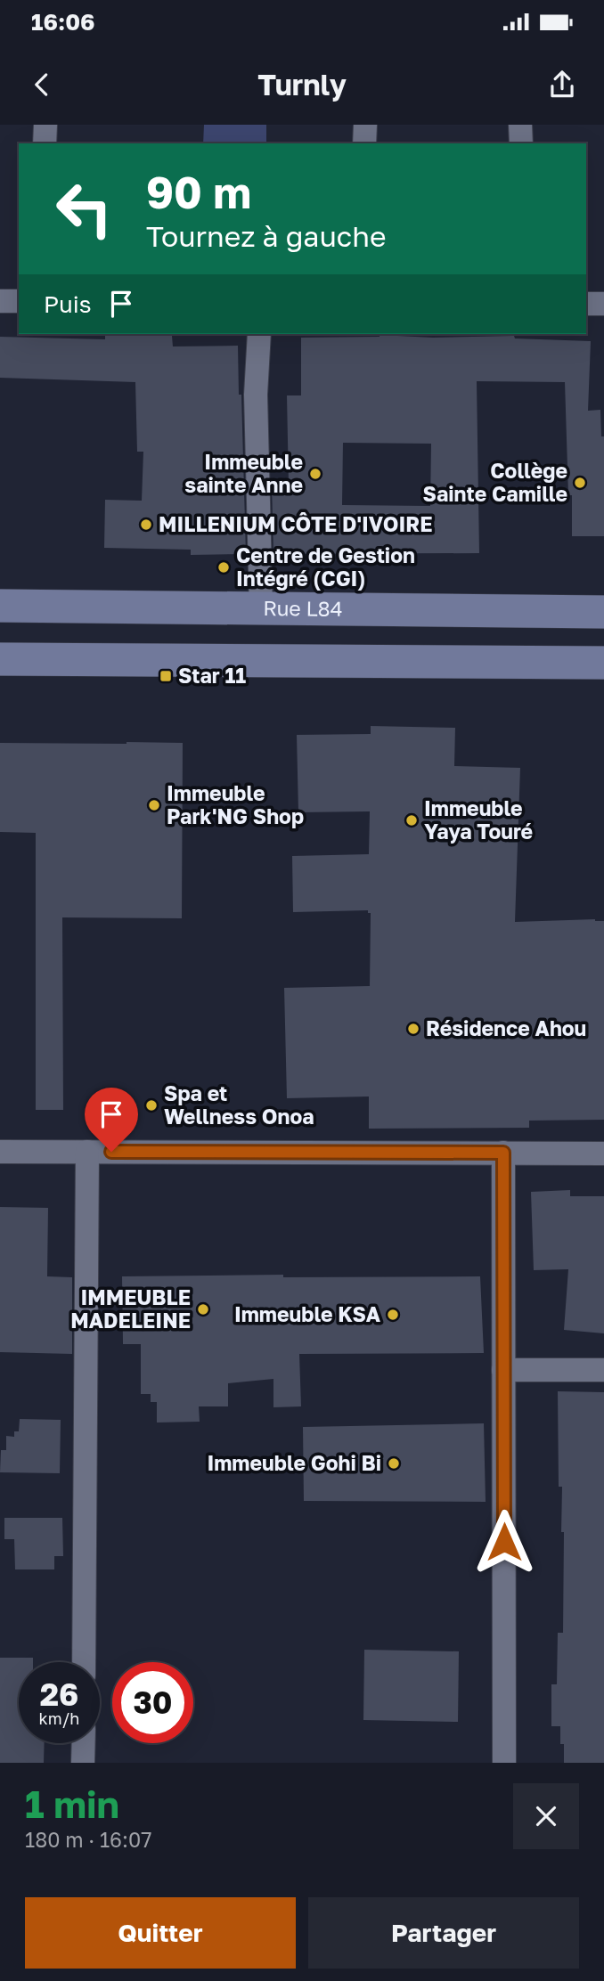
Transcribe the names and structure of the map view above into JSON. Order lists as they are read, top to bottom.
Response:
{
  "streets": {
    "main road": ["Rue L84"]
  },
  "places": {
    "other": [
      "Immeuble sainte Anne",
      "Collège Sainte Camille",
      "MILLENIUM CÔTE D'IVOIRE",
      "Centre de Gestion Intégré (CGI)",
      "Immeuble Park'NG Shop",
      "Immeuble Yaya Touré",
      "Résidence Ahou",
      "Spa et Wellness Onoa",
      "IMMEUBLE MADELEINE",
      "Immeuble KSA",
      "Immeuble Gohi Bi"
    ],
    "transit": ["Star 11"]
  },
  "page": {
    "status": "16:06",
    "header": "Turnly",
    "turn": ["90 m", "Tournez à gauche"],
    "then": "Puis",
    "speed": "26 km/h",
    "limit": "30",
    "heading": ["1 min", "180 m · 16:07"],
    "buttons": ["Quitter", "Partager"]
  }
}
